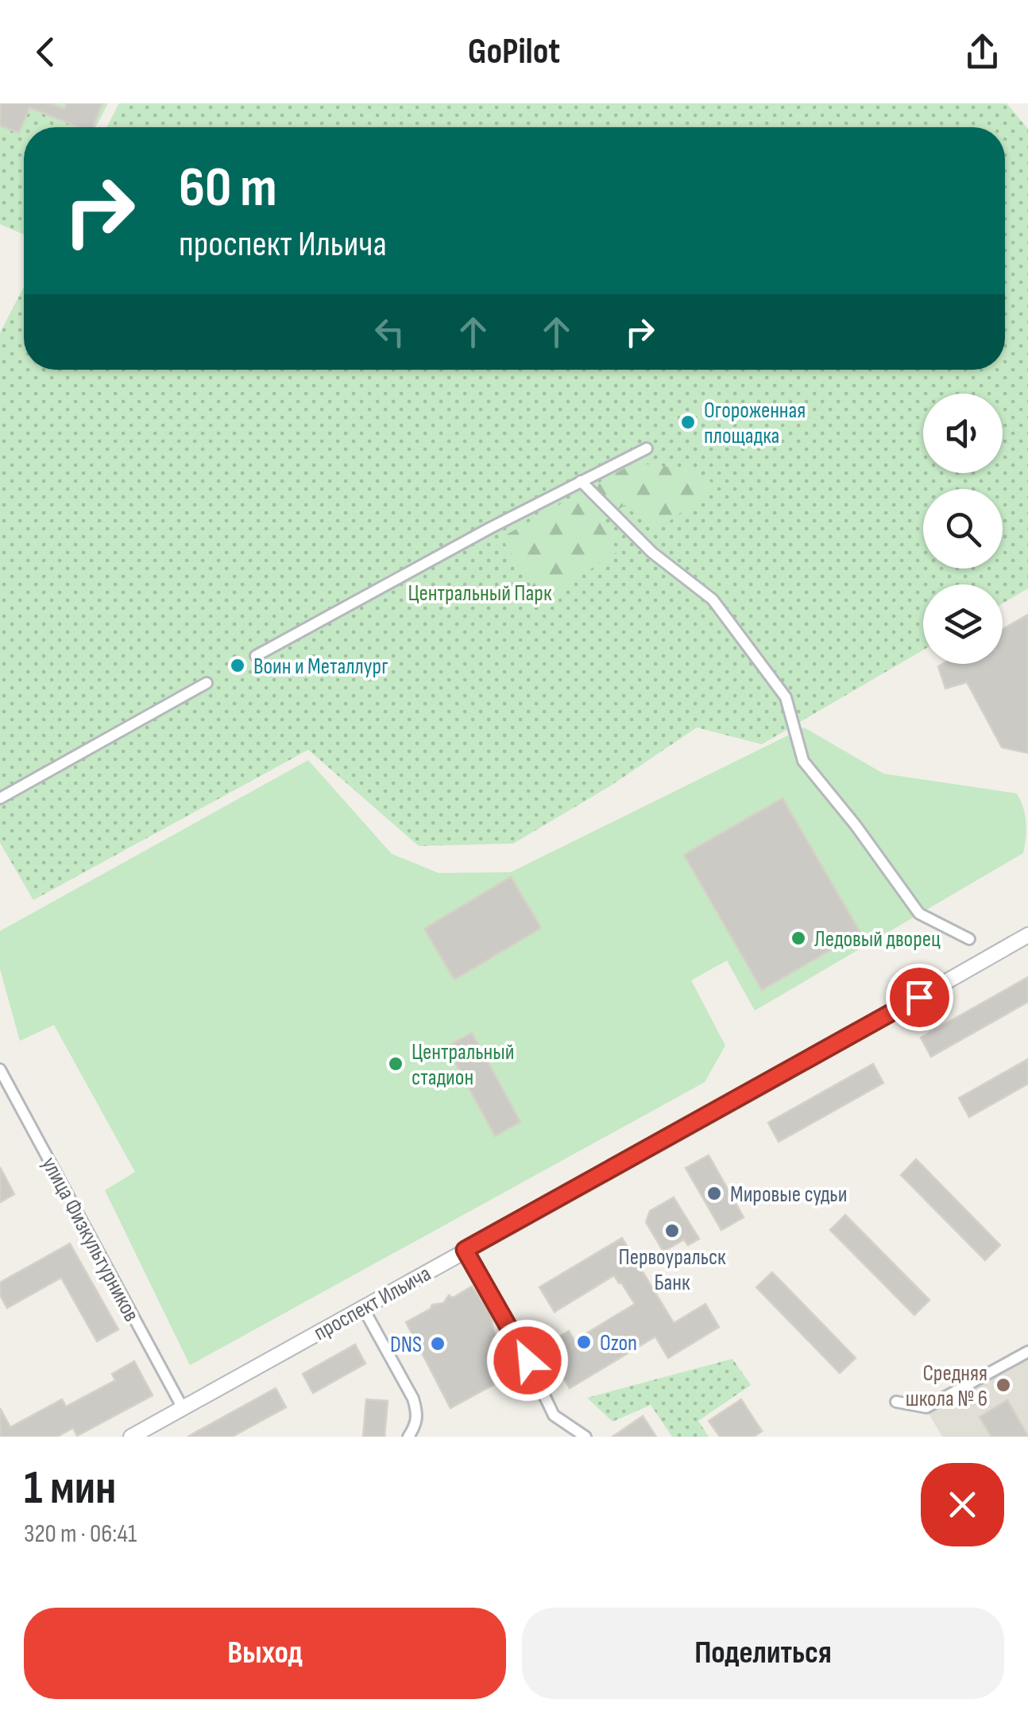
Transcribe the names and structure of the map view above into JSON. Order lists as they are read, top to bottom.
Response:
{
  "streets": {
    "main road": ["проспект Ильича"],
    "street": ["улица Физкультурников"]
  },
  "crossings": [
    ["улица Физкультурников", "проспект Ильича"]
  ],
  "parks": ["Центральный Парк"],
  "places": [
    "Огороженная площадка",
    "Воин и Металлург",
    "Ледовый дворец",
    "Центральный стадион",
    "Мировые судьи",
    "Первоуральск Банк",
    "Ozon",
    "DNS",
    "Средняя школа № 6"
  ],
  "page": {
    "header": "GoPilot",
    "turn": ["60 m", "проспект Ильича"],
    "heading": ["1 мин", "320 m · 06:41"],
    "buttons": ["Выход", "Поделиться"]
  }
}
